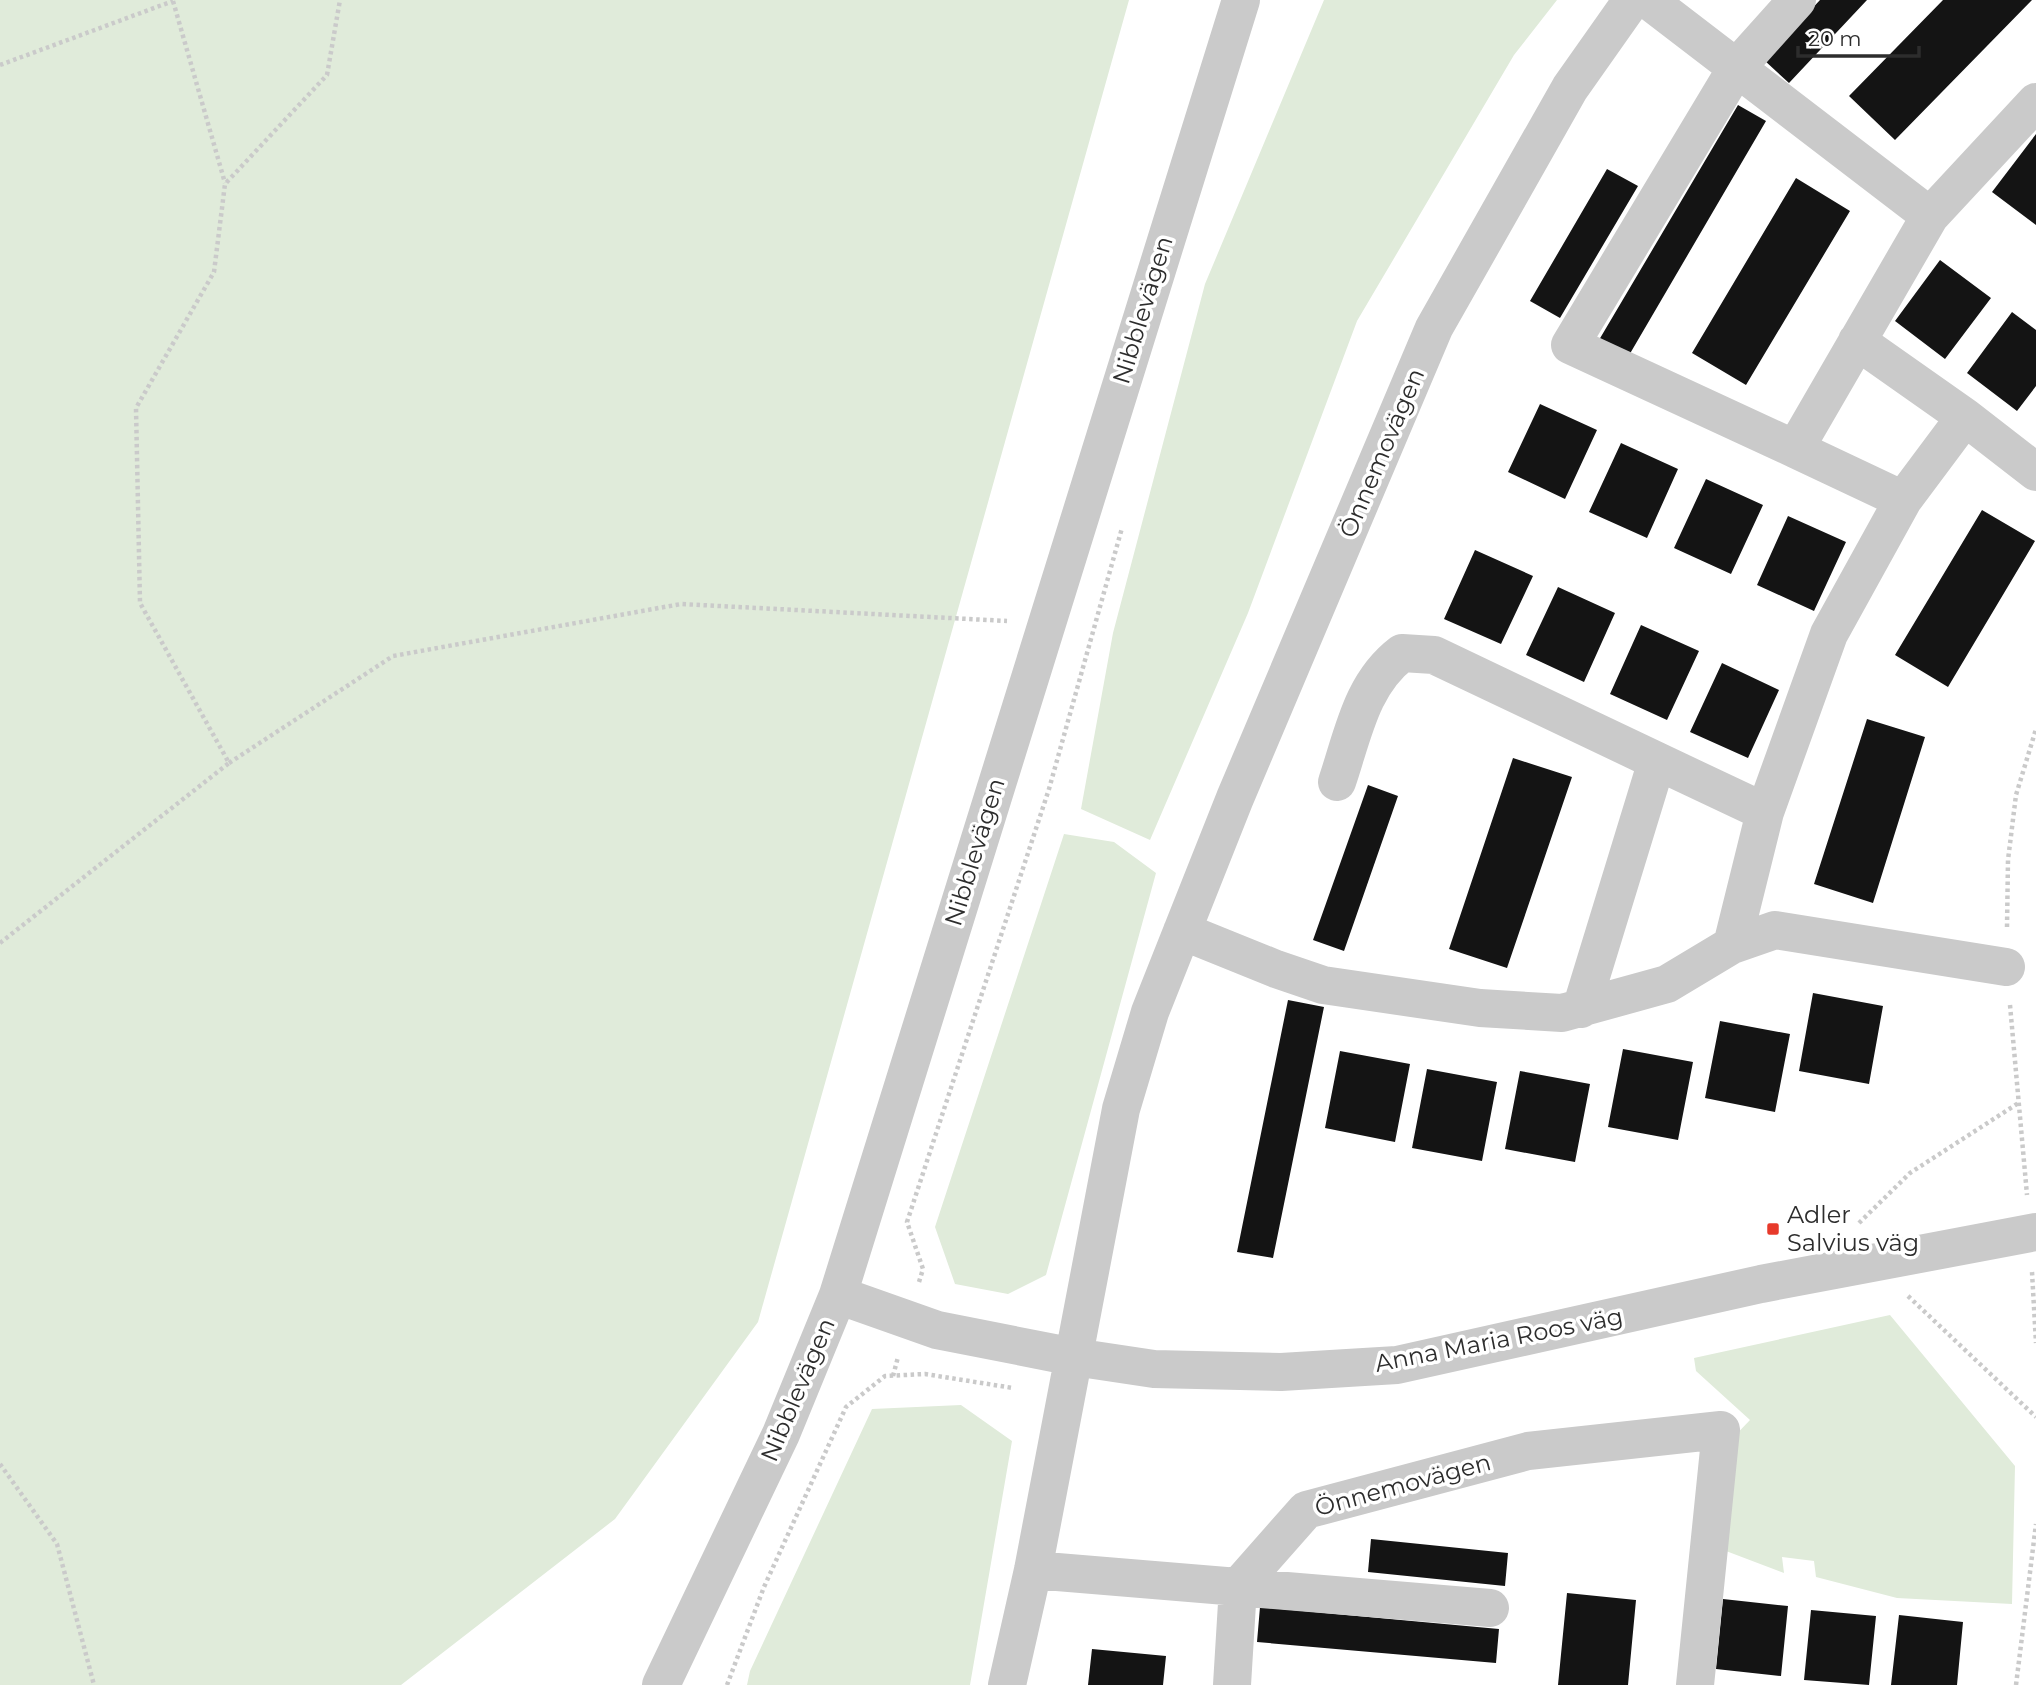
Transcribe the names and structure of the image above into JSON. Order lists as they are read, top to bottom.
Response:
{
  "streets": {
    "street": ["Nibblevägen", "Önnemovägen", "Anna Maria Roos väg"]
  },
  "crossings": [
    ["Nibblevägen", "Anna Maria Roos väg"],
    ["Önnemovägen", "Anna Maria Roos väg"]
  ],
  "places": {
    "transit": ["Adler Salvius väg"]
  },
  "scale_bar": "20 m"
}
